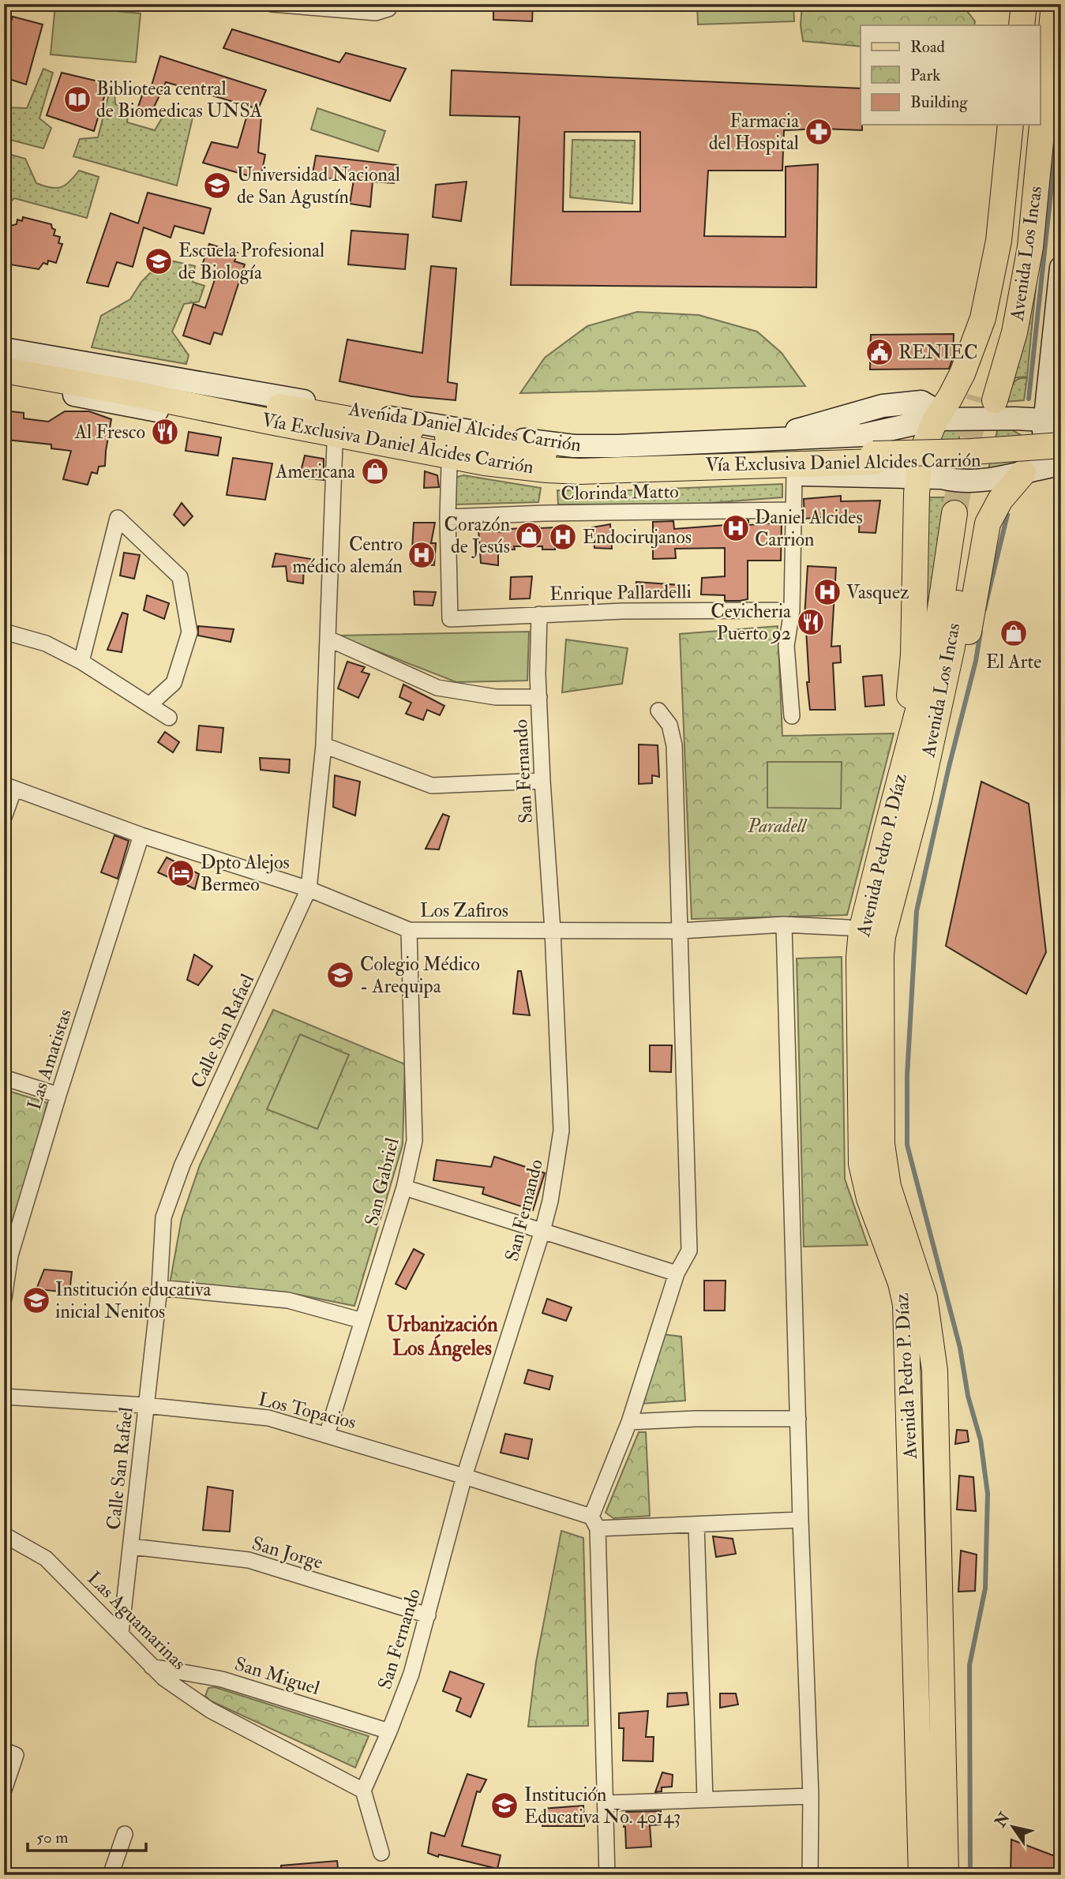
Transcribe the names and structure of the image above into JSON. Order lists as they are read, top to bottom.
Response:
{
  "streets": {
    "main road": [
      "Avenida Los Incas",
      "Avenida Daniel Alcides Carrión",
      "Vía Exclusiva Daniel Alcides Carrión",
      "Avenida Pedro P. Díaz"
    ],
    "street": [
      "Clorinda Matto",
      "Enrique Pallardelli",
      "San Fernando",
      "Los Zafiros",
      "Calle San Rafael",
      "Las Amatistas",
      "San Gabriel",
      "Los Topacios",
      "San Jorge",
      "Las Aguamarinas",
      "San Miguel"
    ]
  },
  "crossings": [
    ["Avenida Los Incas", "Avenida Pedro P. Díaz"],
    ["Avenida Daniel Alcides Carrión", "Vía Exclusiva Daniel Alcides Carrión"],
    ["Avenida Daniel Alcides Carrión", "Calle San Rafael"],
    ["Clorinda Matto", "Enrique Pallardelli"],
    ["Enrique Pallardelli", "San Fernando"],
    ["San Fernando", "Los Zafiros"],
    ["San Fernando", "Los Topacios"],
    ["San Fernando", "San Jorge"],
    ["San Fernando", "Las Aguamarinas"],
    ["San Fernando", "San Miguel"],
    ["Avenida Pedro P. Díaz", "Los Zafiros"],
    ["Los Zafiros", "Calle San Rafael"],
    ["Los Zafiros", "Las Amatistas"],
    ["Los Zafiros", "San Gabriel"],
    ["Calle San Rafael", "Los Topacios"],
    ["Calle San Rafael", "San Jorge"],
    ["Calle San Rafael", "Las Aguamarinas"],
    ["San Gabriel", "Los Topacios"],
    ["Las Aguamarinas", "San Miguel"]
  ],
  "districts": ["Urbanización Los Ángeles"],
  "parks": ["Paradell"],
  "places": {
    "library": ["Biblioteca central de Biomedicas UNSA"],
    "pharmacy": ["Farmacia del Hospital"],
    "school or university": [
      "Universidad Nacional de San Agustín",
      "Escuela Profesional de Biología",
      "Colegio Médico - Arequipa",
      "Institución educativa inicial Nenitos",
      "Institución Educativa No. 40143"
    ],
    "public building": ["RENIEC"],
    "restaurant": ["Al Fresco", "Cevicheria Puerto 92"],
    "shop": ["Americana", "Corazón de Jesús", "El Arte"],
    "hospital": [
      "Daniel Alcides Carrion",
      "Endocirujanos",
      "Centro médico alemán",
      "Vasquez"
    ],
    "hotel": ["Dpto Alejos Bermeo"]
  },
  "legend": ["Road", "Park", "Building"],
  "scale_bar": "50 m",
  "north": "top left"
}
